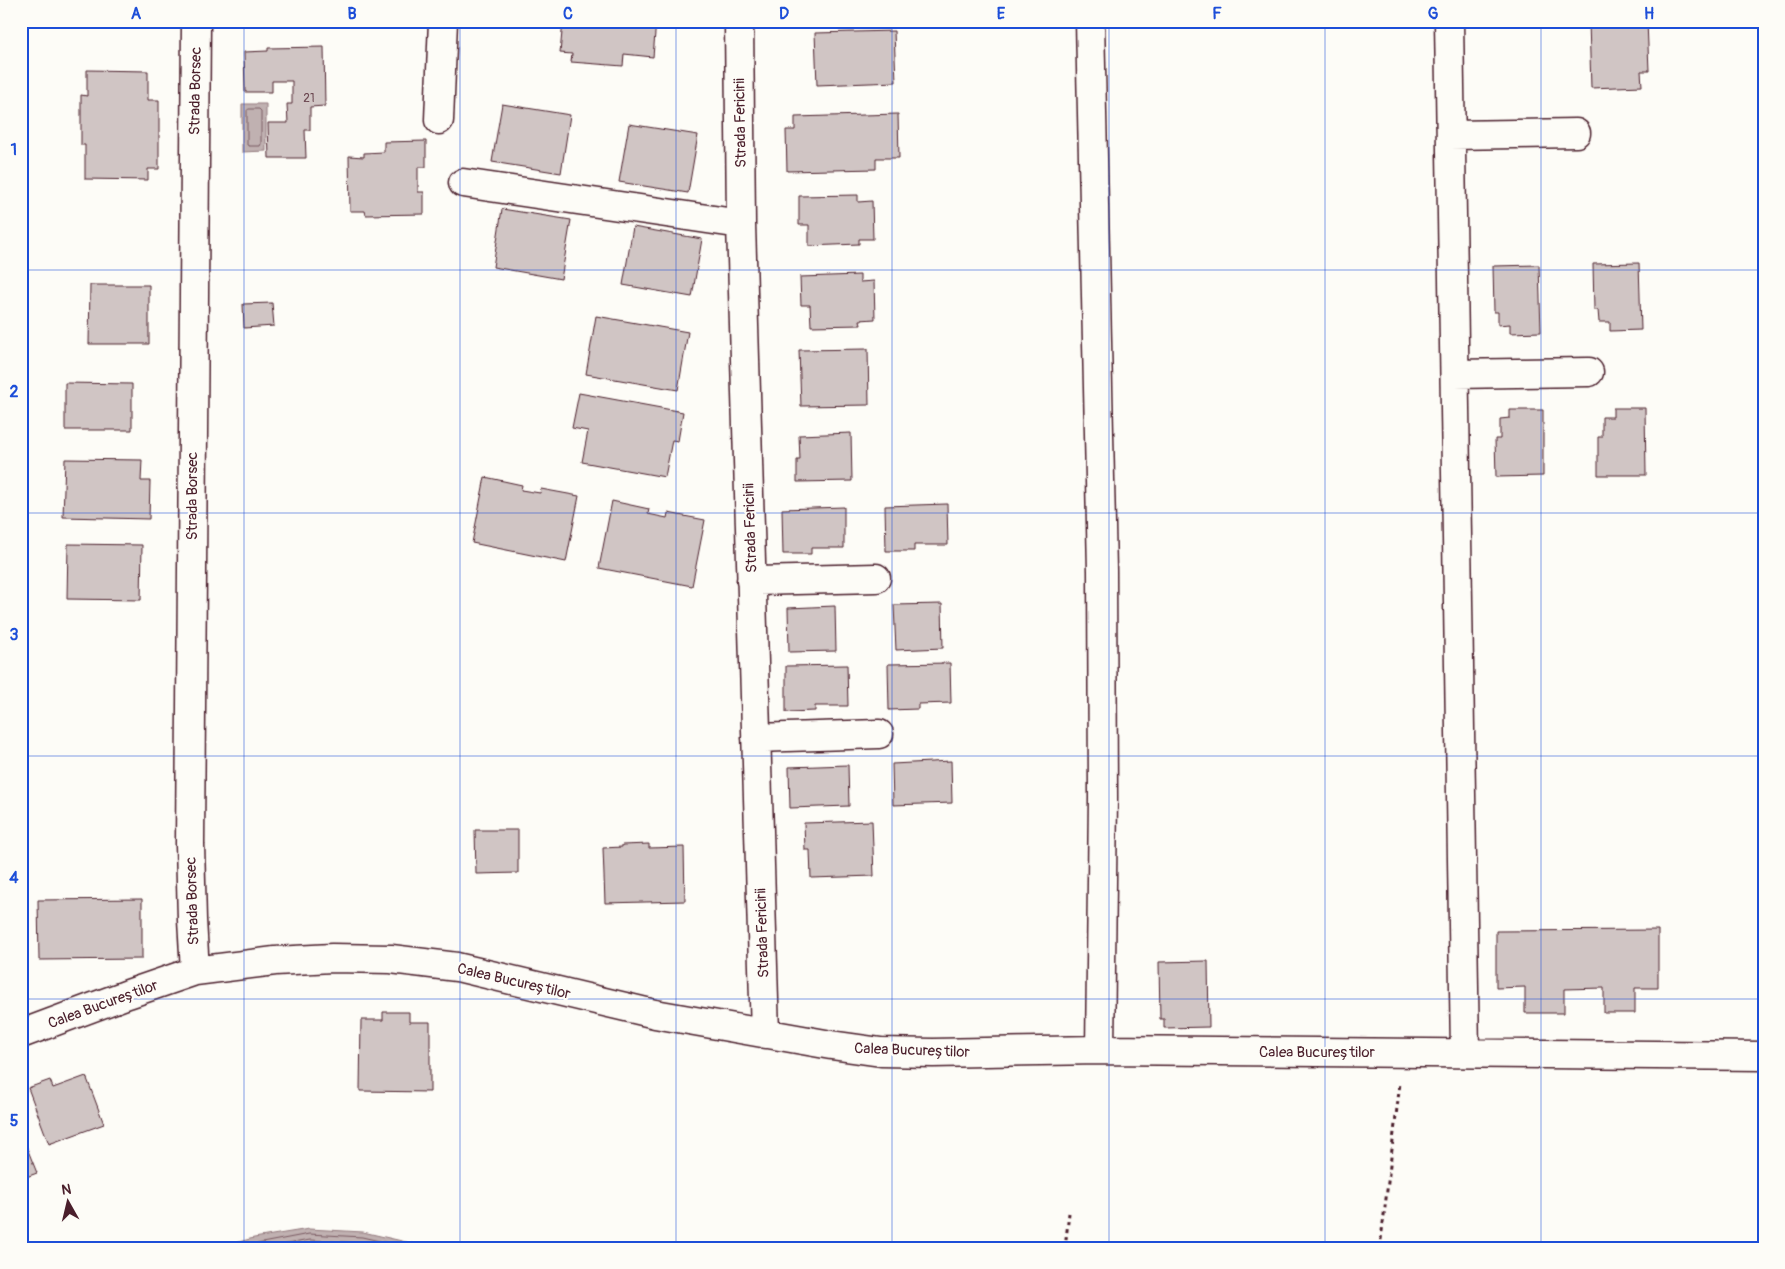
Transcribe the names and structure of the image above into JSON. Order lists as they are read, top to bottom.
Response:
{
  "streets": {
    "street": ["Strada Borsec", "Strada Fericirii", "Calea Bucureștilor"]
  },
  "crossings": [
    ["Strada Borsec", "Calea Bucureștilor"],
    ["Strada Fericirii", "Calea Bucureștilor"]
  ],
  "house_numbers": ["21"],
  "north": "top",
  "grid": {
    "columns": [
      "A",
      "B",
      "C",
      "D",
      "E",
      "F",
      "G",
      "H"
    ],
    "rows": [
      "1",
      "2",
      "3",
      "4",
      "5"
    ]
  }
}
